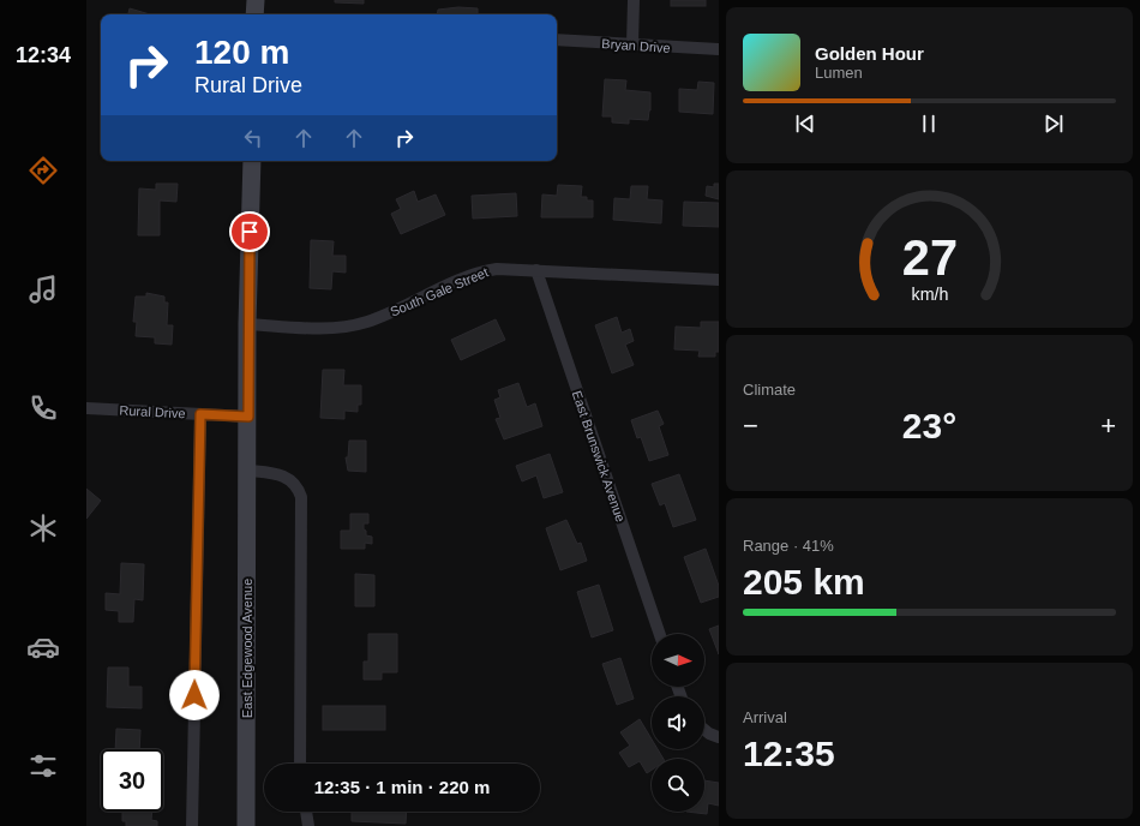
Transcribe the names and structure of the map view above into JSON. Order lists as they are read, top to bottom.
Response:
{
  "streets": {
    "main road": ["East Edgewood Avenue"],
    "street": [
      "Bryan Drive",
      "South Gale Street",
      "Rural Drive",
      "East Brunswick Avenue"
    ]
  },
  "crossings": [
    ["South Gale Street", "East Brunswick Avenue"],
    ["South Gale Street", "East Edgewood Avenue"],
    ["Rural Drive", "East Edgewood Avenue"]
  ],
  "north": "right",
  "page": {
    "tabs": "12:34",
    "turn": ["120 m", "Rural Drive"],
    "song": ["Golden Hour", "Lumen"],
    "tile": [
      "Climate",
      ["Range · 41%", "205 km"],
      ["Arrival", "12:35"]
    ],
    "heat": ["−", "23°", "+"],
    "limit": "30",
    "trip": "12:35 · 1 min · 220 m",
    "gauge": ["27", "km/h"]
  }
}
